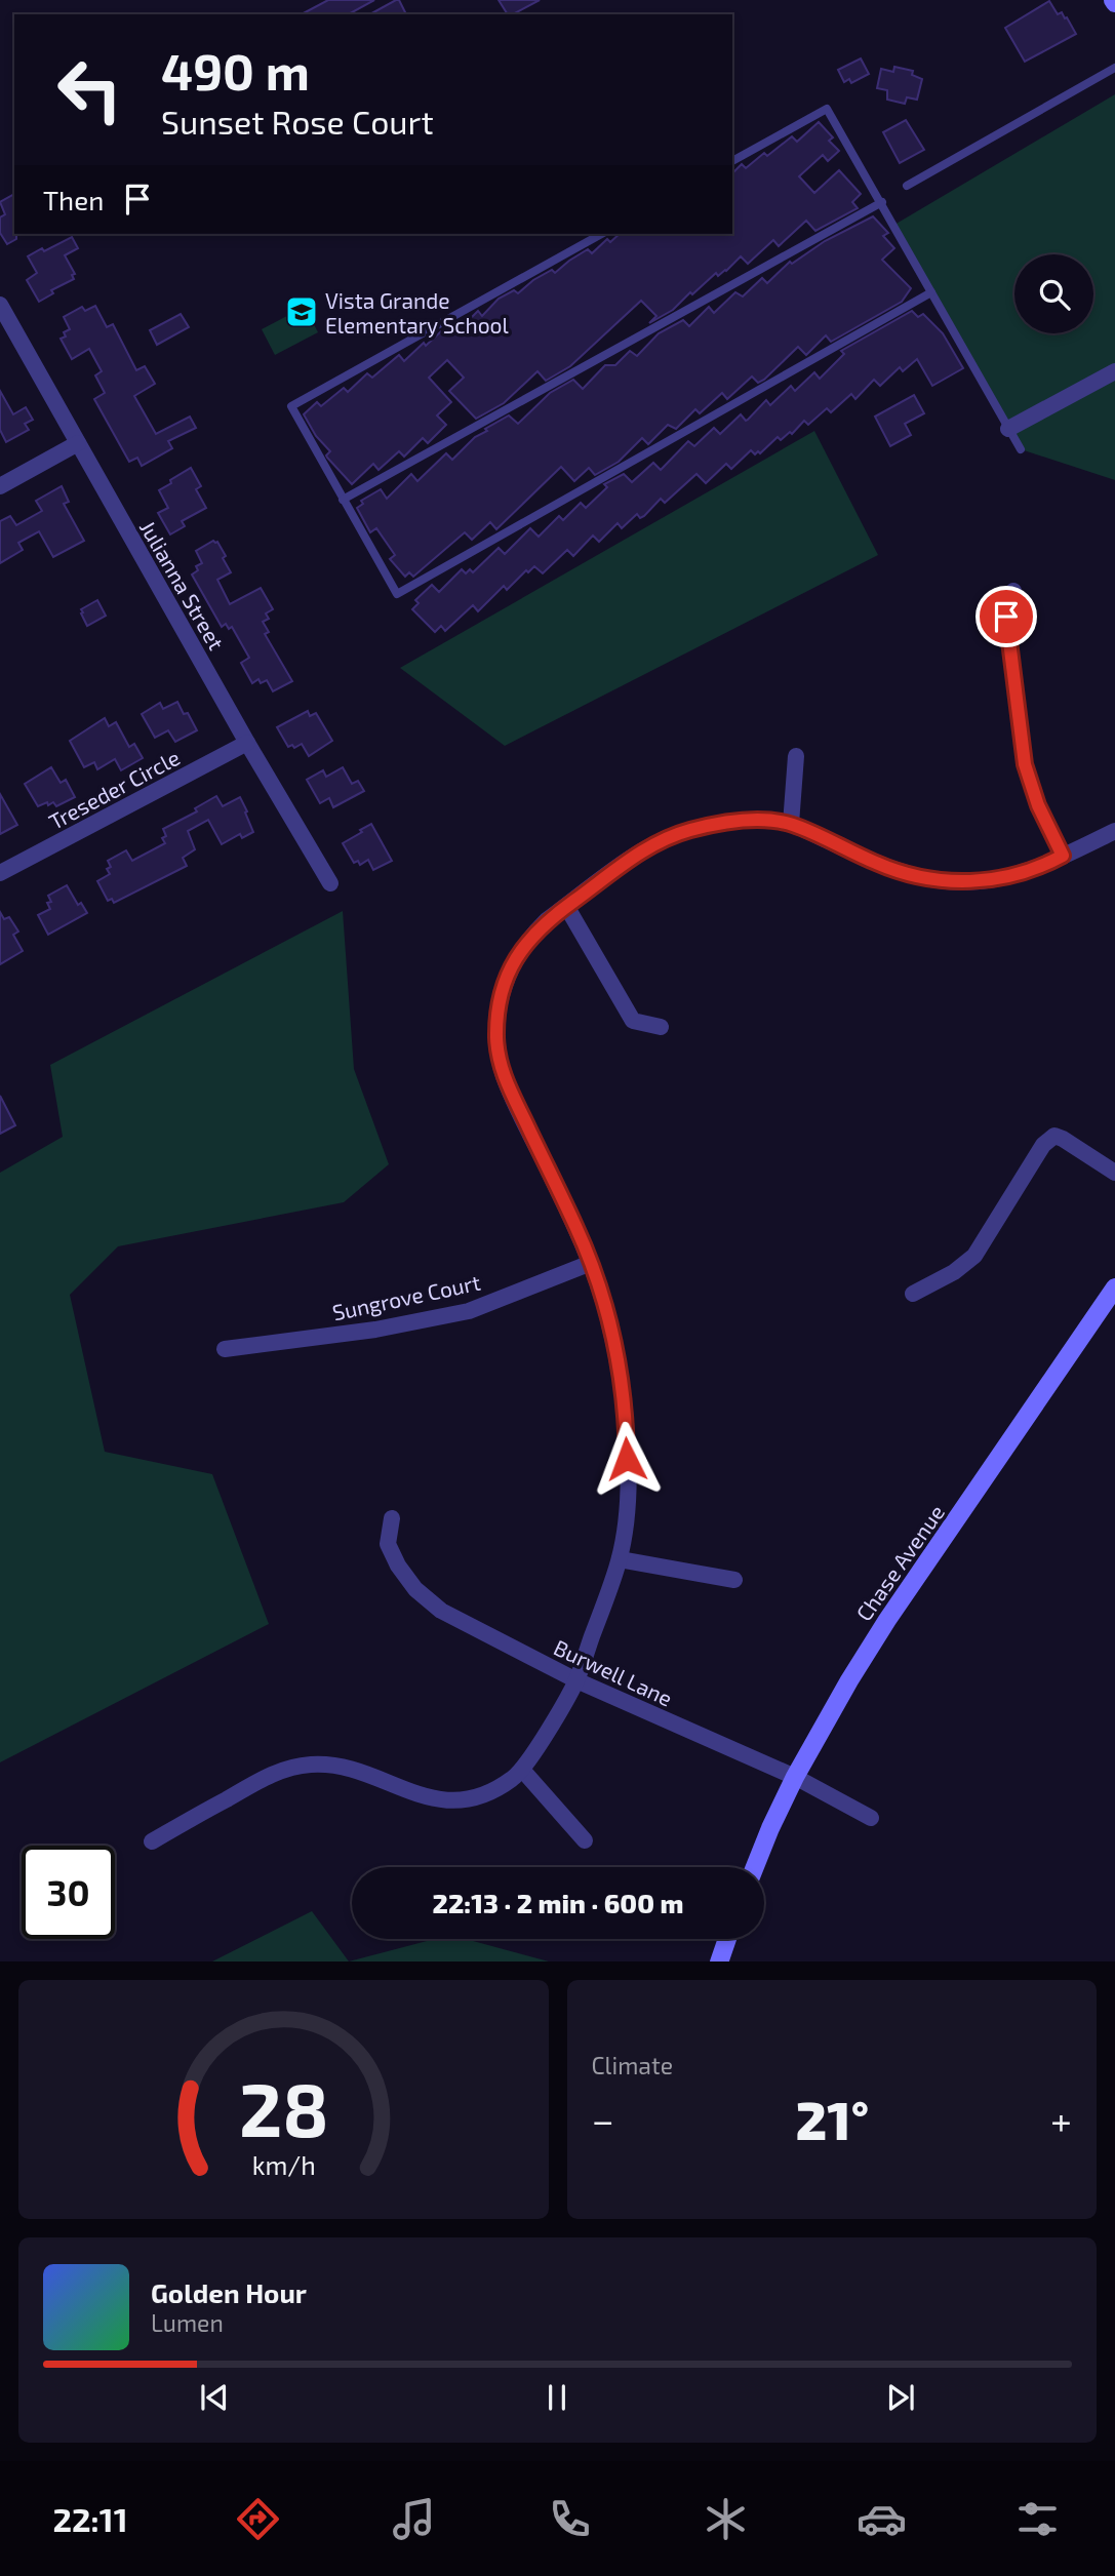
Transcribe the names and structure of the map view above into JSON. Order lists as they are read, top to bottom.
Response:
{
  "streets": {
    "main road": ["Chase Avenue"],
    "street": [
      "Julianna Street",
      "Treseder Circle",
      "Sungrove Court",
      "Burwell Lane"
    ]
  },
  "crossings": [
    ["Julianna Street", "Treseder Circle"],
    ["Chase Avenue", "Burwell Lane"]
  ],
  "places": {
    "school or university": ["Vista Grande Elementary School"]
  },
  "page": {
    "turn": ["490 m", "Sunset Rose Court"],
    "then": "Then",
    "limit": "30",
    "trip": "22:13 · 2 min · 600 m",
    "tile": "Climate",
    "heat": ["−", "21°", "+"],
    "song": ["Golden Hour", "Lumen"],
    "tabs": "22:11",
    "gauge": ["28", "km/h"]
  }
}
